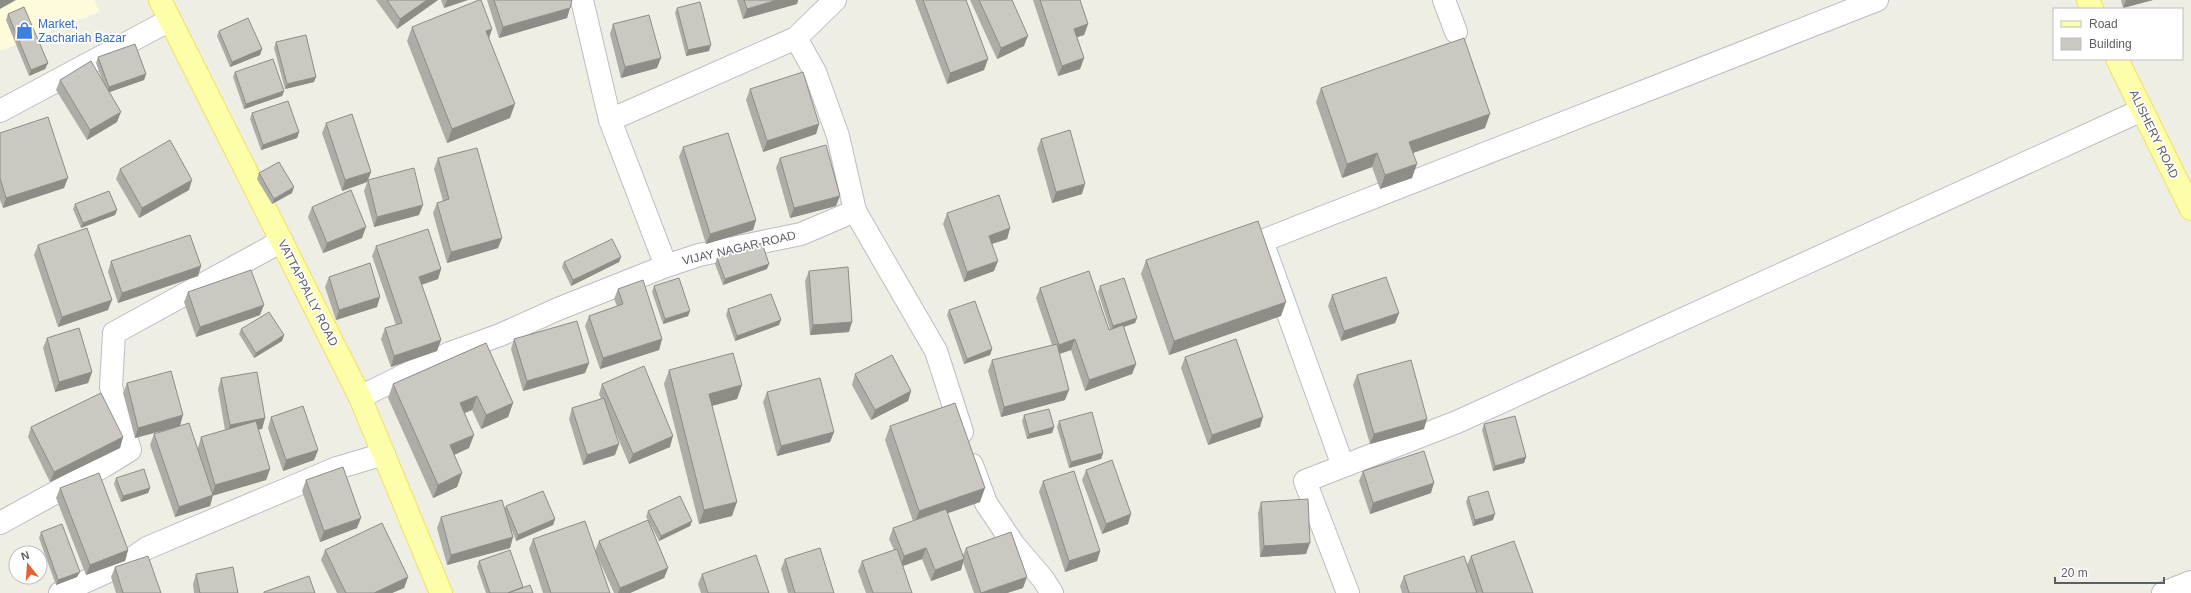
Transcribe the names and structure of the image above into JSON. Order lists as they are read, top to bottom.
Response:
{
  "streets": {
    "main road": ["ALISHERY ROAD", "VATTAPPALLY ROAD"],
    "street": ["VIJAY NAGAR ROAD"]
  },
  "crossings": [
    ["VIJAY NAGAR ROAD", "VATTAPPALLY ROAD"]
  ],
  "places": {
    "shop": ["Market, Zachariah Bazar"]
  },
  "legend": ["Road", "Building"],
  "scale_bar": "20 m",
  "north": "top"
}
